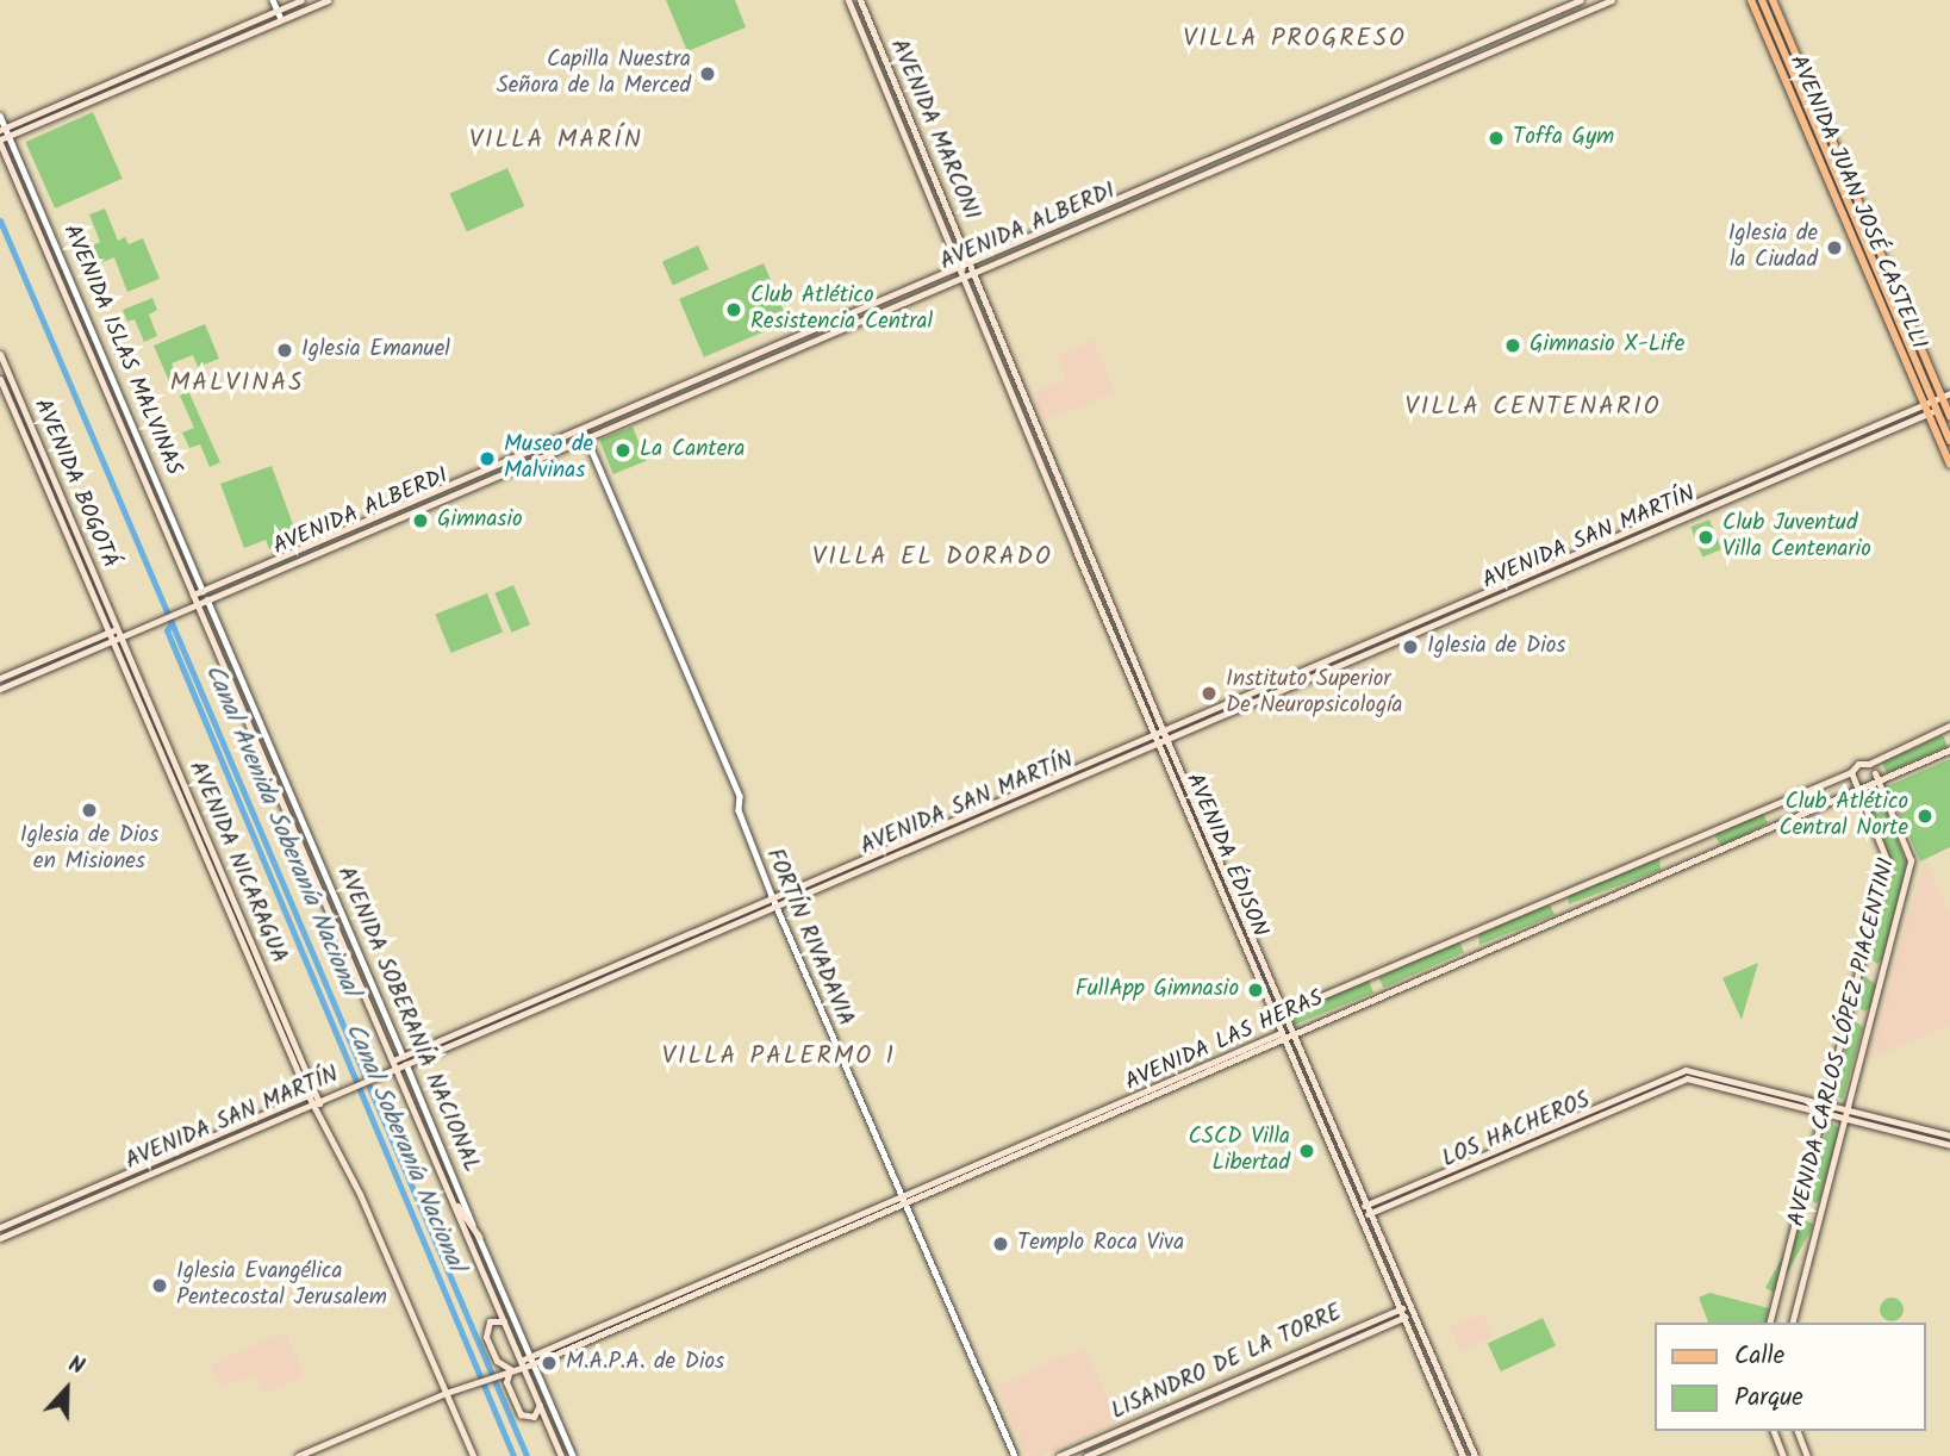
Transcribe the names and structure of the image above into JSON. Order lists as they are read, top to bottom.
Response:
{
  "streets": {
    "main road": [
      "AVENIDA MARCONI",
      "AVENIDA JUAN JOSÉ CASTELLI",
      "AVENIDA ALBERDI",
      "AVENIDA ISLAS MALVINAS",
      "AVENIDA BOGOTÁ",
      "AVENIDA SAN MARTÍN",
      "AVENIDA ÉDISON",
      "AVENIDA NICARAGUA",
      "AVENIDA SOBERANÍA NACIONAL",
      "AVENIDA LAS HERAS",
      "AVENIDA CARLOS LÓPEZ PIACENTINI",
      "LOS HACHEROS",
      "LISANDRO DE LA TORRE"
    ],
    "street": ["FORTÍN RIVADAVIA"]
  },
  "crossings": [
    ["AVENIDA MARCONI", "AVENIDA ALBERDI"],
    ["AVENIDA MARCONI", "AVENIDA ÉDISON"],
    ["AVENIDA JUAN JOSÉ CASTELLI", "AVENIDA SAN MARTÍN"],
    ["AVENIDA ALBERDI", "AVENIDA ISLAS MALVINAS"],
    ["AVENIDA ALBERDI", "AVENIDA ÉDISON"],
    ["AVENIDA ALBERDI", "AVENIDA NICARAGUA"],
    ["AVENIDA ALBERDI", "FORTÍN RIVADAVIA"],
    ["AVENIDA ALBERDI", "AVENIDA SOBERANÍA NACIONAL"],
    ["AVENIDA ISLAS MALVINAS", "AVENIDA SOBERANÍA NACIONAL"],
    ["AVENIDA BOGOTÁ", "AVENIDA NICARAGUA"],
    ["AVENIDA SAN MARTÍN", "AVENIDA ÉDISON"],
    ["AVENIDA SAN MARTÍN", "AVENIDA NICARAGUA"],
    ["AVENIDA SAN MARTÍN", "FORTÍN RIVADAVIA"],
    ["AVENIDA SAN MARTÍN", "AVENIDA SOBERANÍA NACIONAL"],
    ["AVENIDA ÉDISON", "AVENIDA LAS HERAS"],
    ["AVENIDA ÉDISON", "LOS HACHEROS"],
    ["AVENIDA ÉDISON", "LISANDRO DE LA TORRE"],
    ["AVENIDA NICARAGUA", "AVENIDA LAS HERAS"],
    ["FORTÍN RIVADAVIA", "AVENIDA LAS HERAS"],
    ["AVENIDA SOBERANÍA NACIONAL", "AVENIDA LAS HERAS"],
    ["AVENIDA LAS HERAS", "AVENIDA CARLOS LÓPEZ PIACENTINI"],
    ["AVENIDA CARLOS LÓPEZ PIACENTINI", "LOS HACHEROS"]
  ],
  "districts": [
    "VILLA PROGRESO",
    "VILLA MARÍN",
    "MALVINAS",
    "VILLA CENTENARIO",
    "VILLA EL DORADO",
    "VILLA PALERMO 1"
  ],
  "water": ["Canal Avenida Soberanía Nacional", "Canal Soberanía Nacional"],
  "places": [
    "Capilla Nuestra Señora de la Merced",
    "Toffa Gym",
    "Iglesia de la Ciudad",
    "Club Atlético Resistencia Central",
    "Gimnasio X-Life",
    "Iglesia Emanuel",
    "La Cantera",
    "Museo de Malvinas",
    "Gimnasio",
    "Club Juventud Villa Centenario",
    "Iglesia de Dios",
    "Instituto Superior De Neuropsicología",
    "Iglesia de Dios en Misiones",
    "Club Atlético Central Norte",
    "FullApp Gimnasio",
    "CSCD Villa Libertad",
    "Templo Roca Viva",
    "Iglesia Evangélica Pentecostal Jerusalem",
    "M.A.P.A. de Dios"
  ],
  "legend": ["Calle", "Parque"],
  "north": "top"
}
